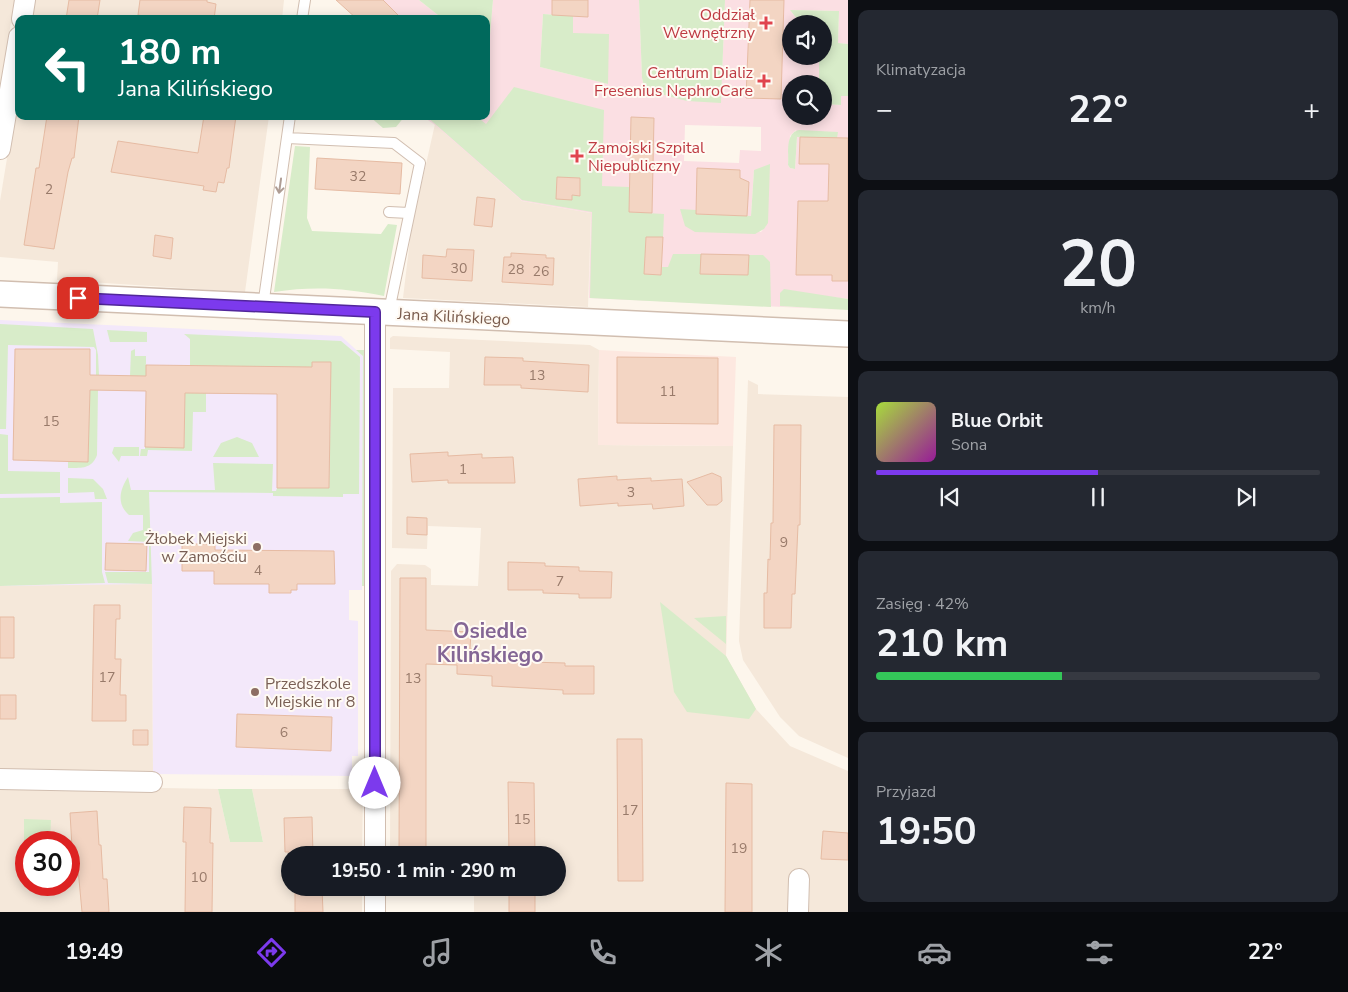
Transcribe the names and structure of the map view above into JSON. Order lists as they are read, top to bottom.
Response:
{
  "streets": {
    "street": ["Jana Kilińskiego"]
  },
  "districts": ["Osiedle Kilińskiego"],
  "places": {
    "health": ["Oddział Wewnętrzny", "Centrum Dializ Fresenius NephroCare", "Zamojski Szpital Niepubliczny"],
    "other": ["Żłobek Miejski w Zamościu", "Przedszkole Miejskie nr 8"]
  },
  "house_numbers": [
    "32",
    "2",
    "30",
    "28",
    "26",
    "13",
    "11",
    "15",
    "1",
    "3",
    "9",
    "4",
    "7",
    "17",
    "13",
    "6",
    "17",
    "15",
    "19",
    "10"
  ],
  "page": {
    "tile": [
      "Klimatyzacja",
      ["20", "km/h"],
      ["Zasięg · 42%", "210 km"],
      ["Przyjazd", "19:50"]
    ],
    "turn": ["180 m", "Jana Kilińskiego"],
    "heat": ["−", "22°", "+"],
    "song": ["Blue Orbit", "Sona"],
    "limit": "30",
    "trip": "19:50 · 1 min · 290 m",
    "tabs": ["19:49", "22°"]
  }
}
